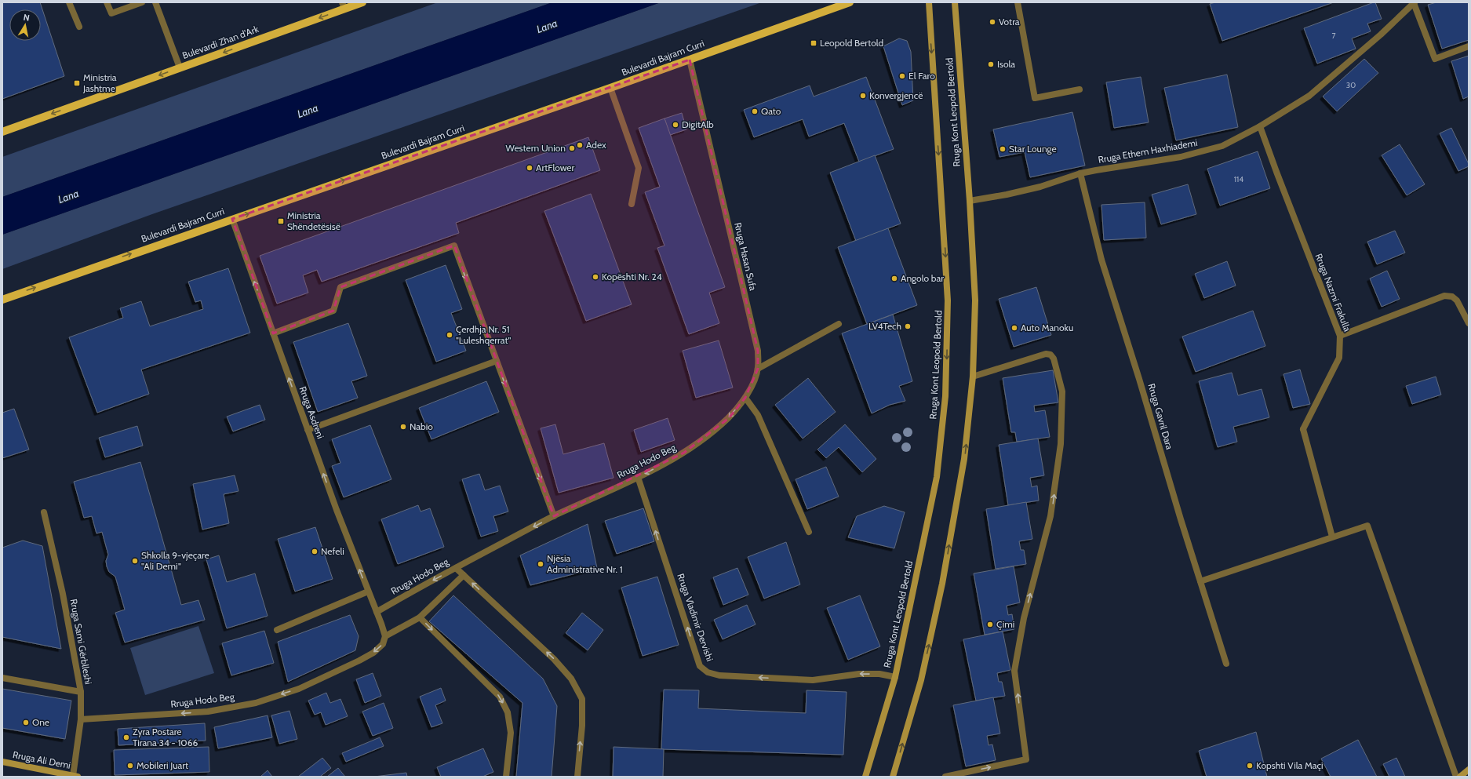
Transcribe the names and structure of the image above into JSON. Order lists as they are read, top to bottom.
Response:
{
  "streets": {
    "main road": [
      "Bulevardi Zhan d'Ark",
      "Bulevardi Bajram Curri",
      "Rruga Kont Leopold Bertold",
      "Rruga Ali Demi"
    ],
    "street": [
      "Rruga Ethem Haxhiademi",
      "Rruga Hasan Sufa",
      "Rruga Nazmi Frakulla",
      "Rruga Asdreni",
      "Rruga Gavril Dara",
      "Rruga Hodo Beg",
      "Rruga Vladimir Dervishi",
      "Rruga Sami Gërblleshi"
    ]
  },
  "crossings": [
    ["Bulevardi Bajram Curri", "Rruga Hasan Sufa"],
    ["Bulevardi Bajram Curri", "Rruga Asdreni"],
    ["Rruga Kont Leopold Bertold", "Rruga Ethem Haxhiademi"],
    ["Rruga Kont Leopold Bertold", "Rruga Vladimir Dervishi"],
    ["Rruga Ethem Haxhiademi", "Rruga Nazmi Frakulla"],
    ["Rruga Ethem Haxhiademi", "Rruga Gavril Dara"],
    ["Rruga Hasan Sufa", "Rruga Hodo Beg"],
    ["Rruga Asdreni", "Rruga Hodo Beg"],
    ["Rruga Hodo Beg", "Rruga Vladimir Dervishi"],
    ["Rruga Hodo Beg", "Rruga Sami Gërblleshi"],
    ["Rruga Sami Gërblleshi", "Rruga Ali Demi"]
  ],
  "one_way": [
    "Bulevardi Zhan d'Ark",
    "Bulevardi Bajram Curri",
    "Rruga Asdreni",
    "Rruga Hodo Beg",
    "Rruga Vladimir Dervishi"
  ],
  "water": ["Lana"],
  "places": {
    "other": [
      "Votra",
      "Isola",
      "El Faro",
      "Konvergjencë",
      "Qato",
      "DigitAlb",
      "Adex",
      "Western Union",
      "Star Lounge",
      "ArtFlower",
      "Kopështi Nr. 24",
      "Angolo bar",
      "LV4Tech",
      "Auto Manoku",
      "Çerdhja Nr. 51 \"Luleshqerrat\"",
      "Nabio",
      "Nefeli",
      "Shkolla 9-vjeçare \"Ali Demi\"",
      "Njësia Administrative Nr. 1",
      "Çimi",
      "One",
      "Zyra Postare Tirana 34 - 1066",
      "Mobileri Juart",
      "Kopshti Vila Maçi"
    ],
    "transit": ["Leopold Bertold", "Ministria Jashtme", "Ministria Shëndetësisë"]
  },
  "house_numbers": ["7", "30", "114"],
  "north": "top"
}
